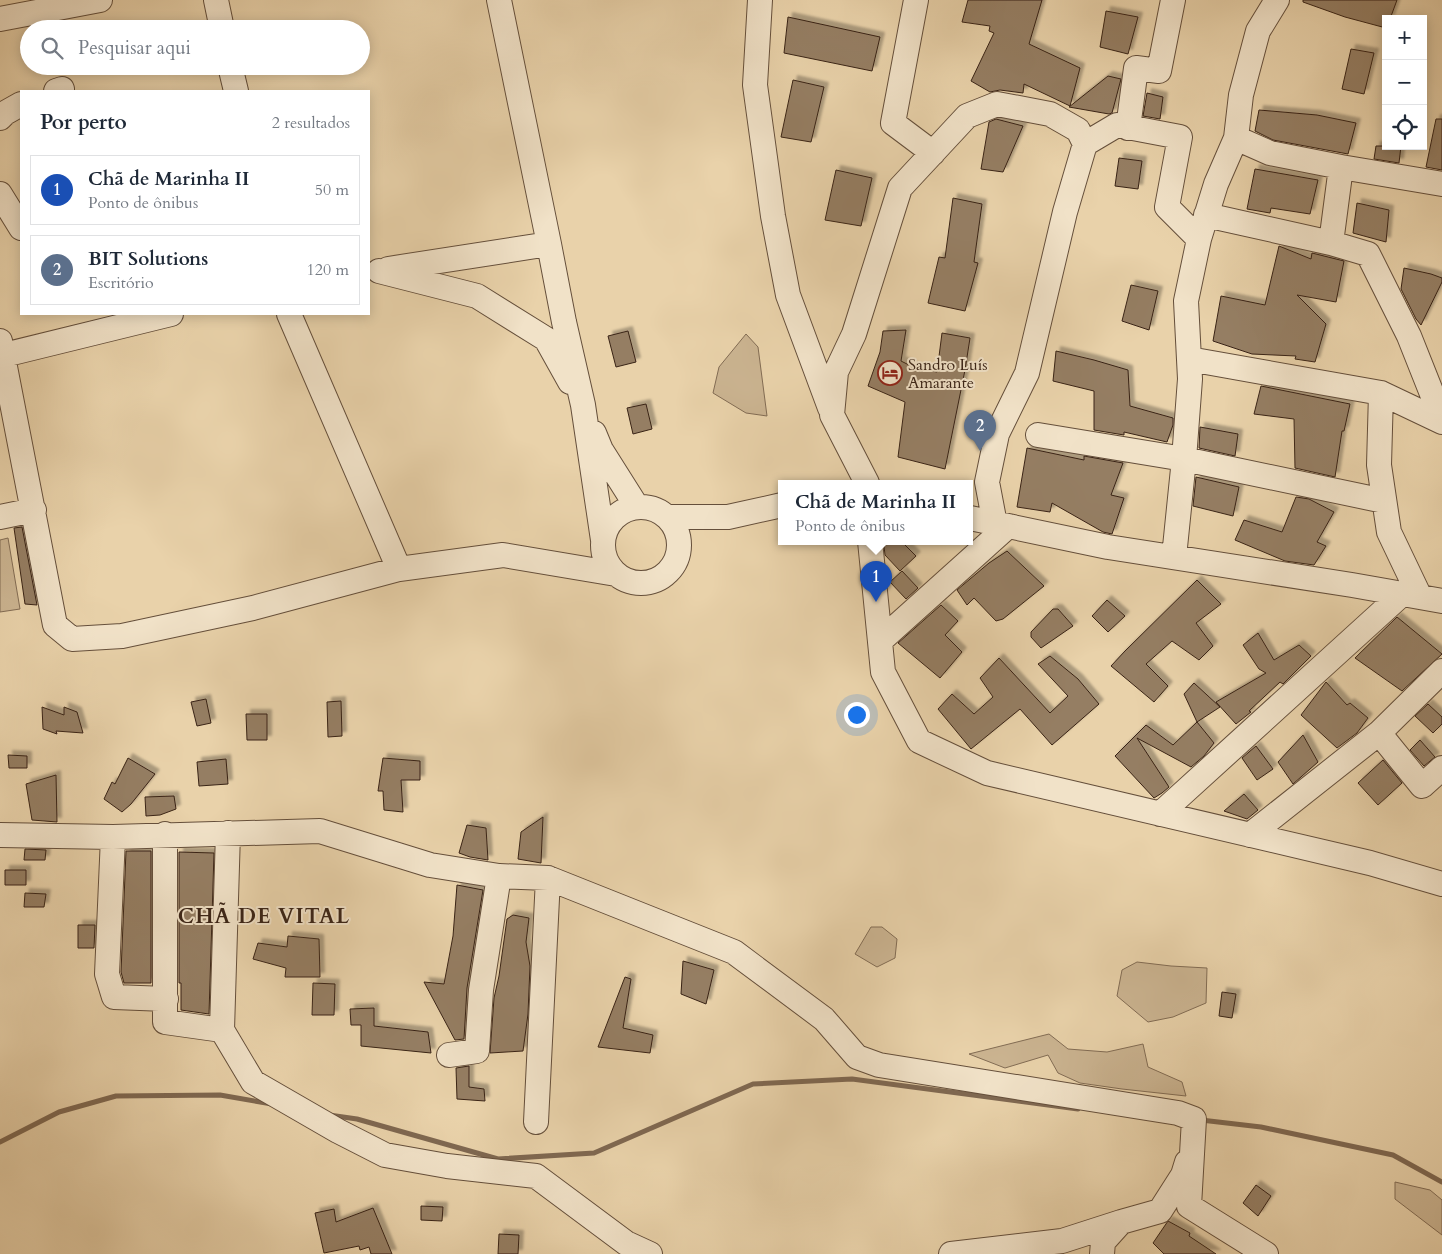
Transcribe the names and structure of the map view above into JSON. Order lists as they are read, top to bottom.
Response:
{
  "districts": ["CHÃ DE VITAL"],
  "places": {
    "hotel": ["Sandro Luís Amarante"]
  },
  "page": {
    "map_buttons": ["+", "−"],
    "search": "Pesquisar aqui",
    "heading": ["Por perto", "2 resultados"],
    "list": [
      {
        "mark": "1",
        "name": "Chã de Marinha II",
        "note": "Ponto de ônibus",
        "value": "50 m"
      },
      {
        "mark": "2",
        "name": "BIT Solutions",
        "note": "Escritório",
        "value": "120 m"
      }
    ],
    "pins": ["2", "1"],
    "popup": ["Chã de Marinha II", "Ponto de ônibus"]
  }
}
